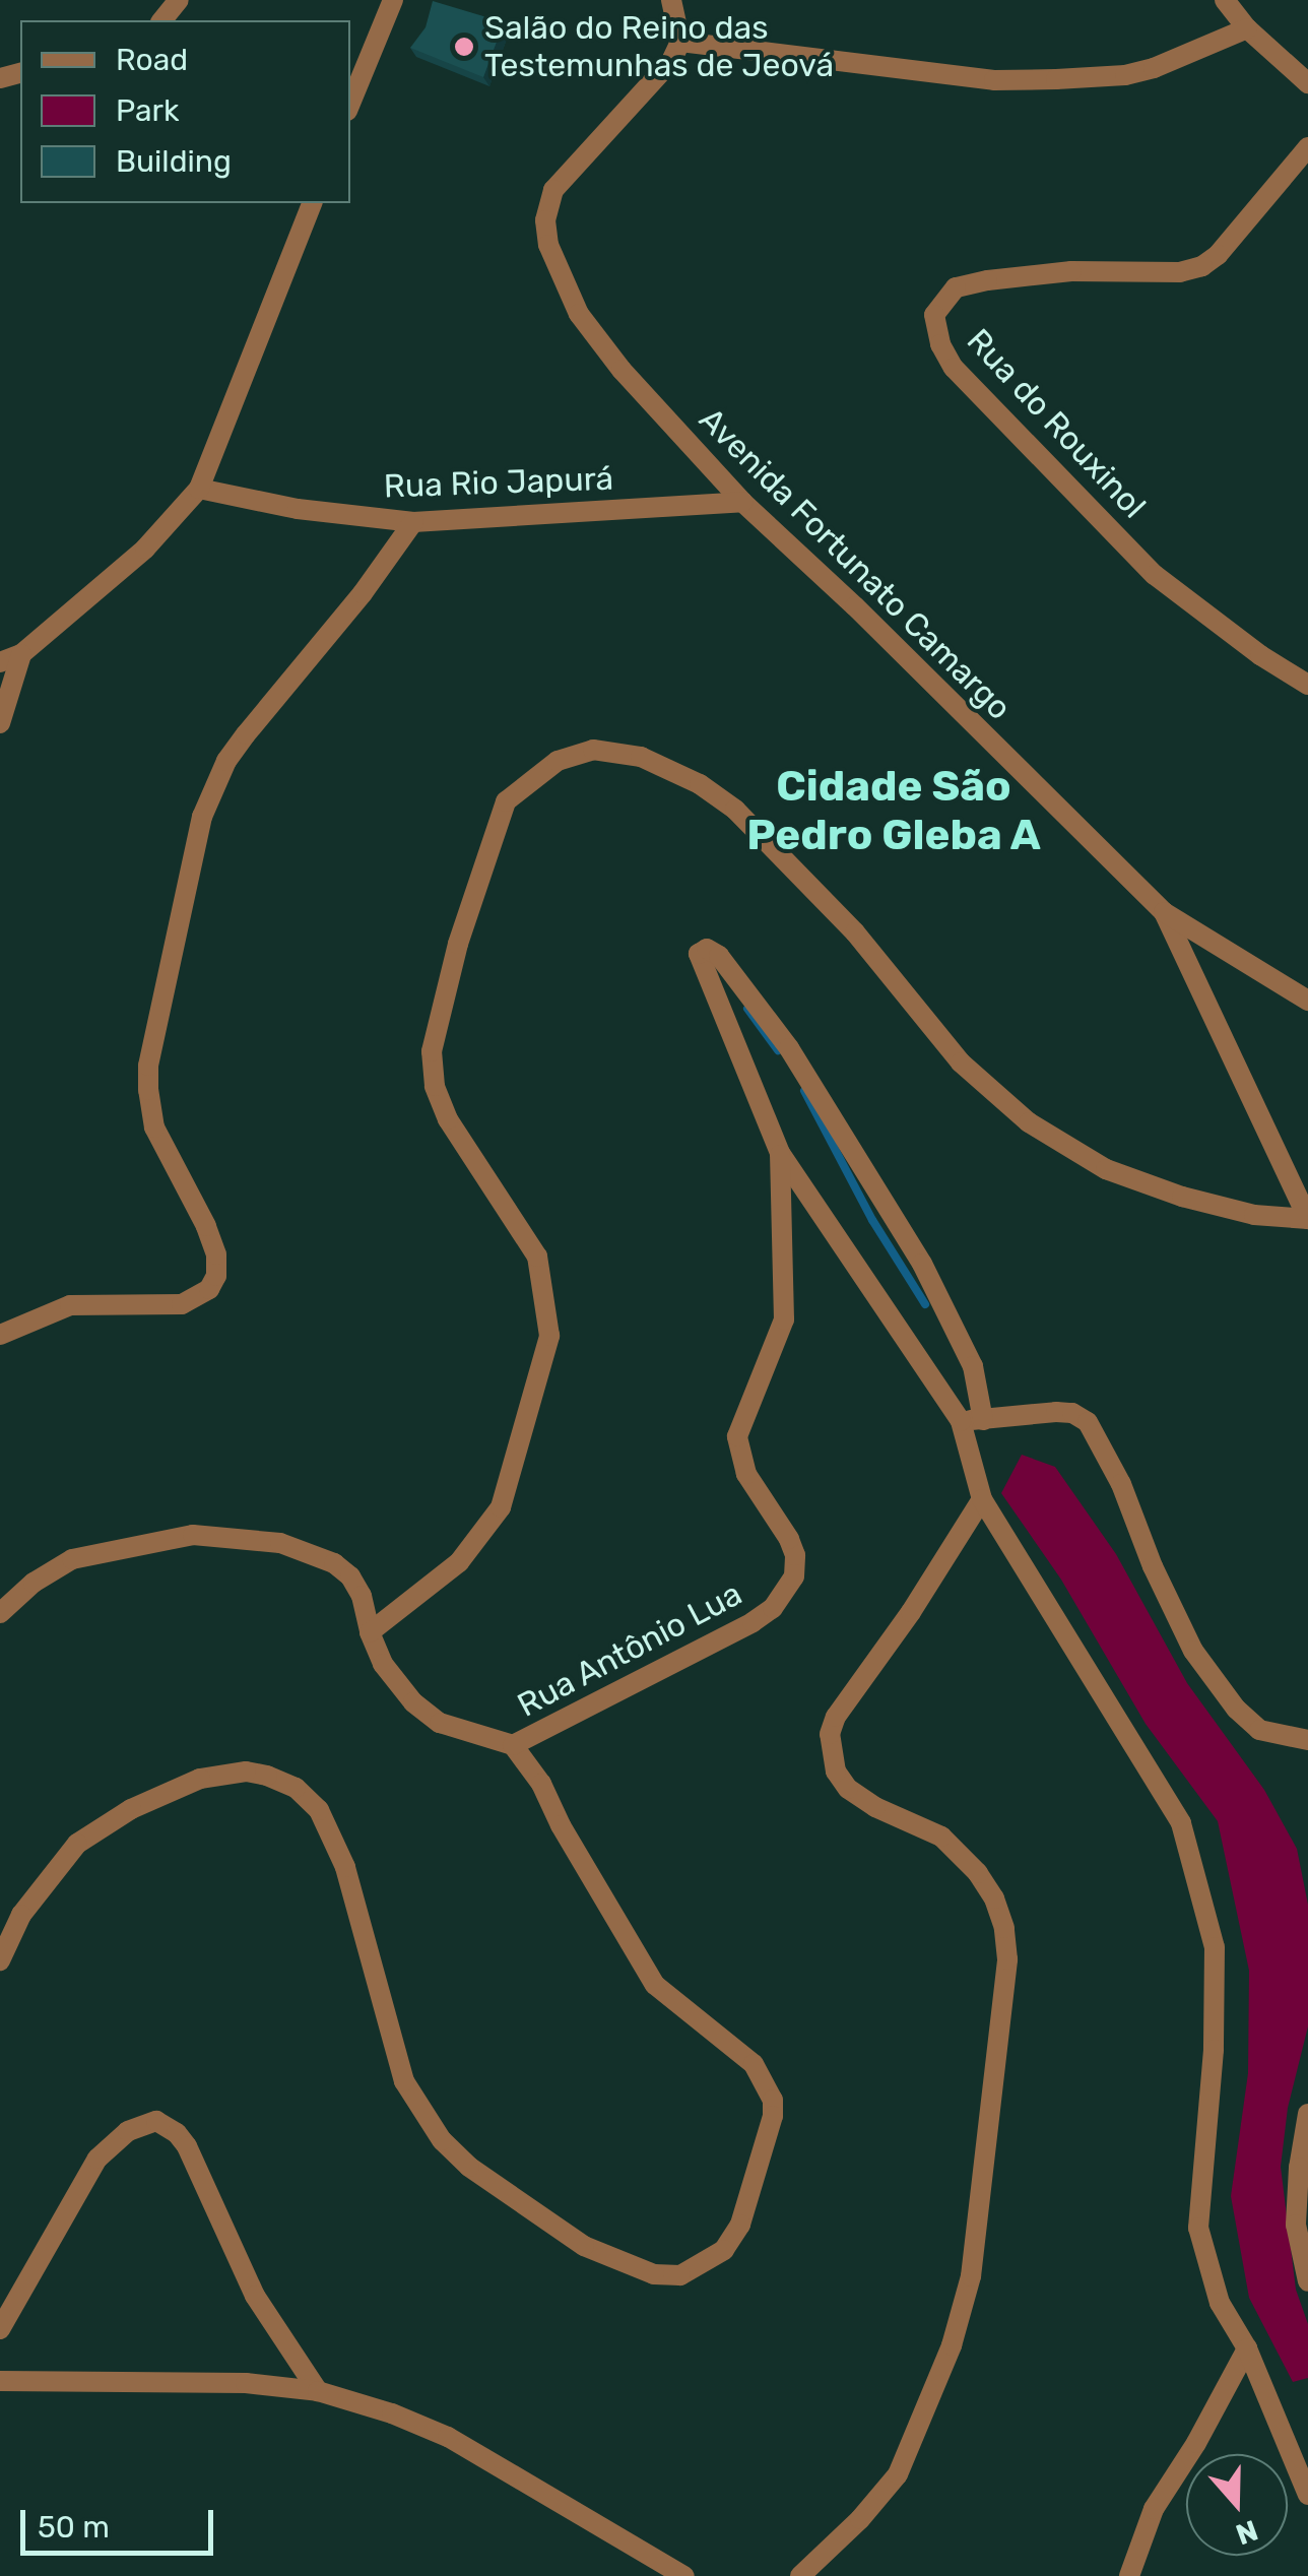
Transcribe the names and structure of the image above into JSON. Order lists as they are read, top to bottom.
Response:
{
  "streets": {
    "street": [
      "Rua do Rouxinol",
      "Rua Rio Japurá",
      "Avenida Fortunato Camargo",
      "Rua Antônio Lua"
    ]
  },
  "crossings": [
    ["Rua Rio Japurá", "Avenida Fortunato Camargo"]
  ],
  "districts": ["Cidade São Pedro Gleba A"],
  "places": ["Salão do Reino das Testemunhas de Jeová"],
  "legend": ["Road", "Park", "Building"],
  "scale_bar": "50 m",
  "north": "bottom"
}
